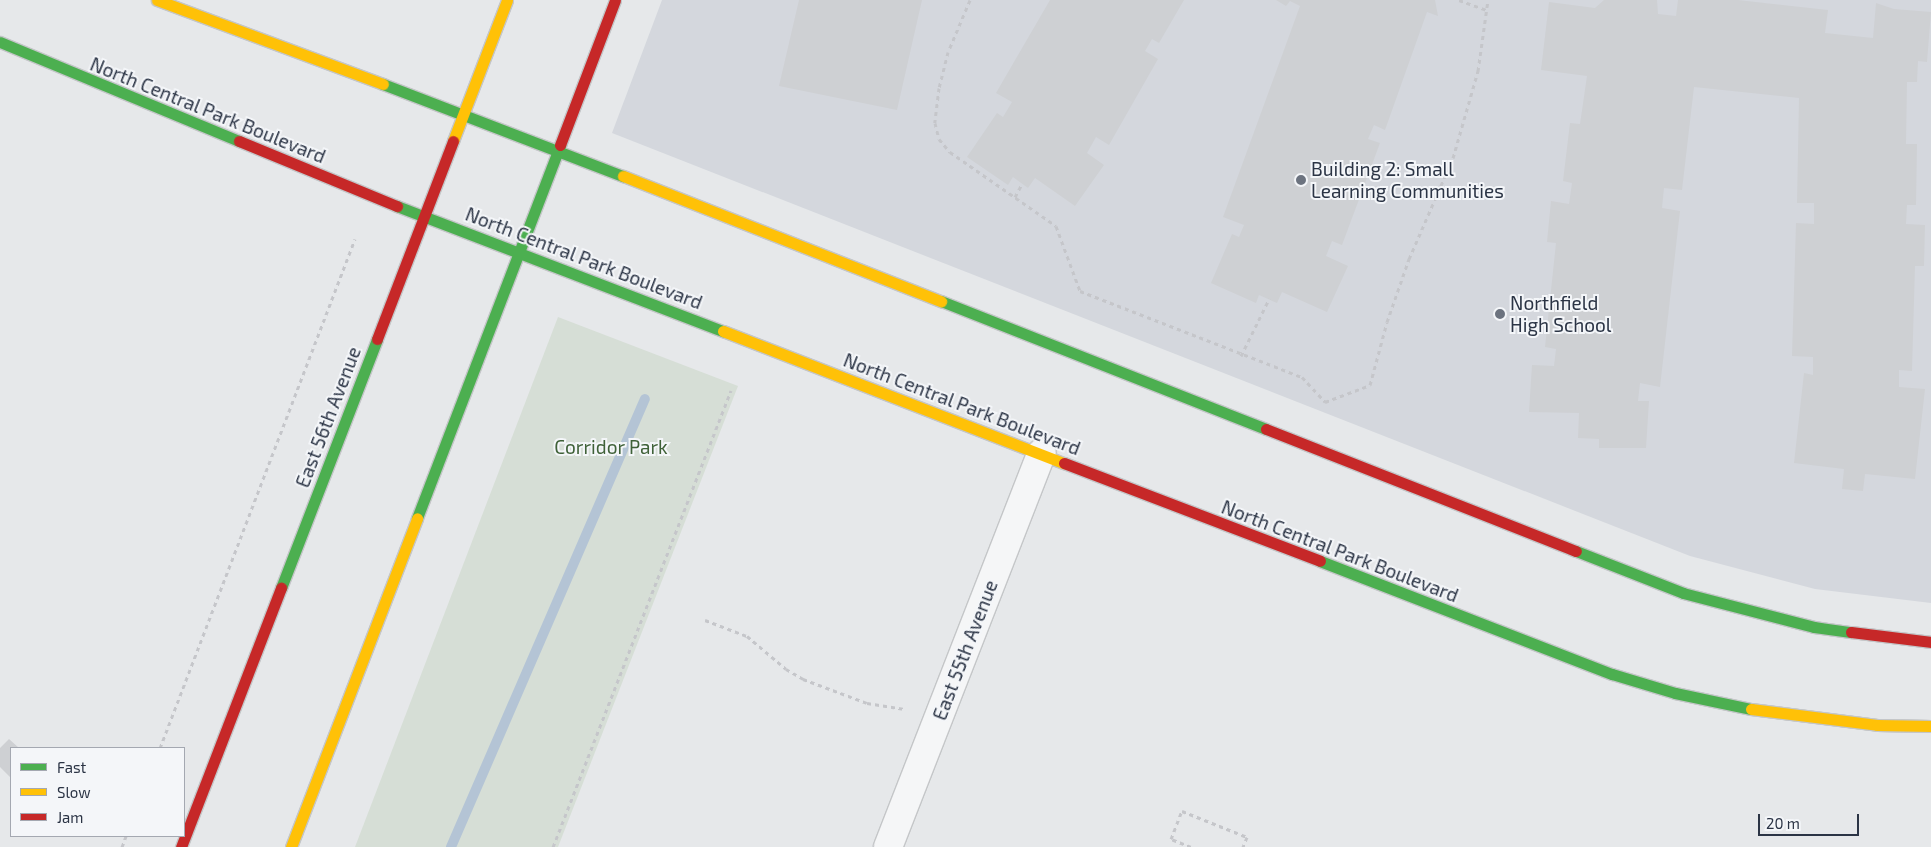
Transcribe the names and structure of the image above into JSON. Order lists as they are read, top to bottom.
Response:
{
  "streets": {
    "main road": ["North Central Park Boulevard", "East 56th Avenue"],
    "street": ["East 55th Avenue"]
  },
  "crossings": [
    ["North Central Park Boulevard", "East 56th Avenue"],
    ["North Central Park Boulevard", "East 55th Avenue"]
  ],
  "parks": ["Corridor Park"],
  "places": ["Building 2: Small Learning Communities", "Northfield High School"],
  "legend": ["Fast", "Slow", "Jam"],
  "scale_bar": "20 m"
}
